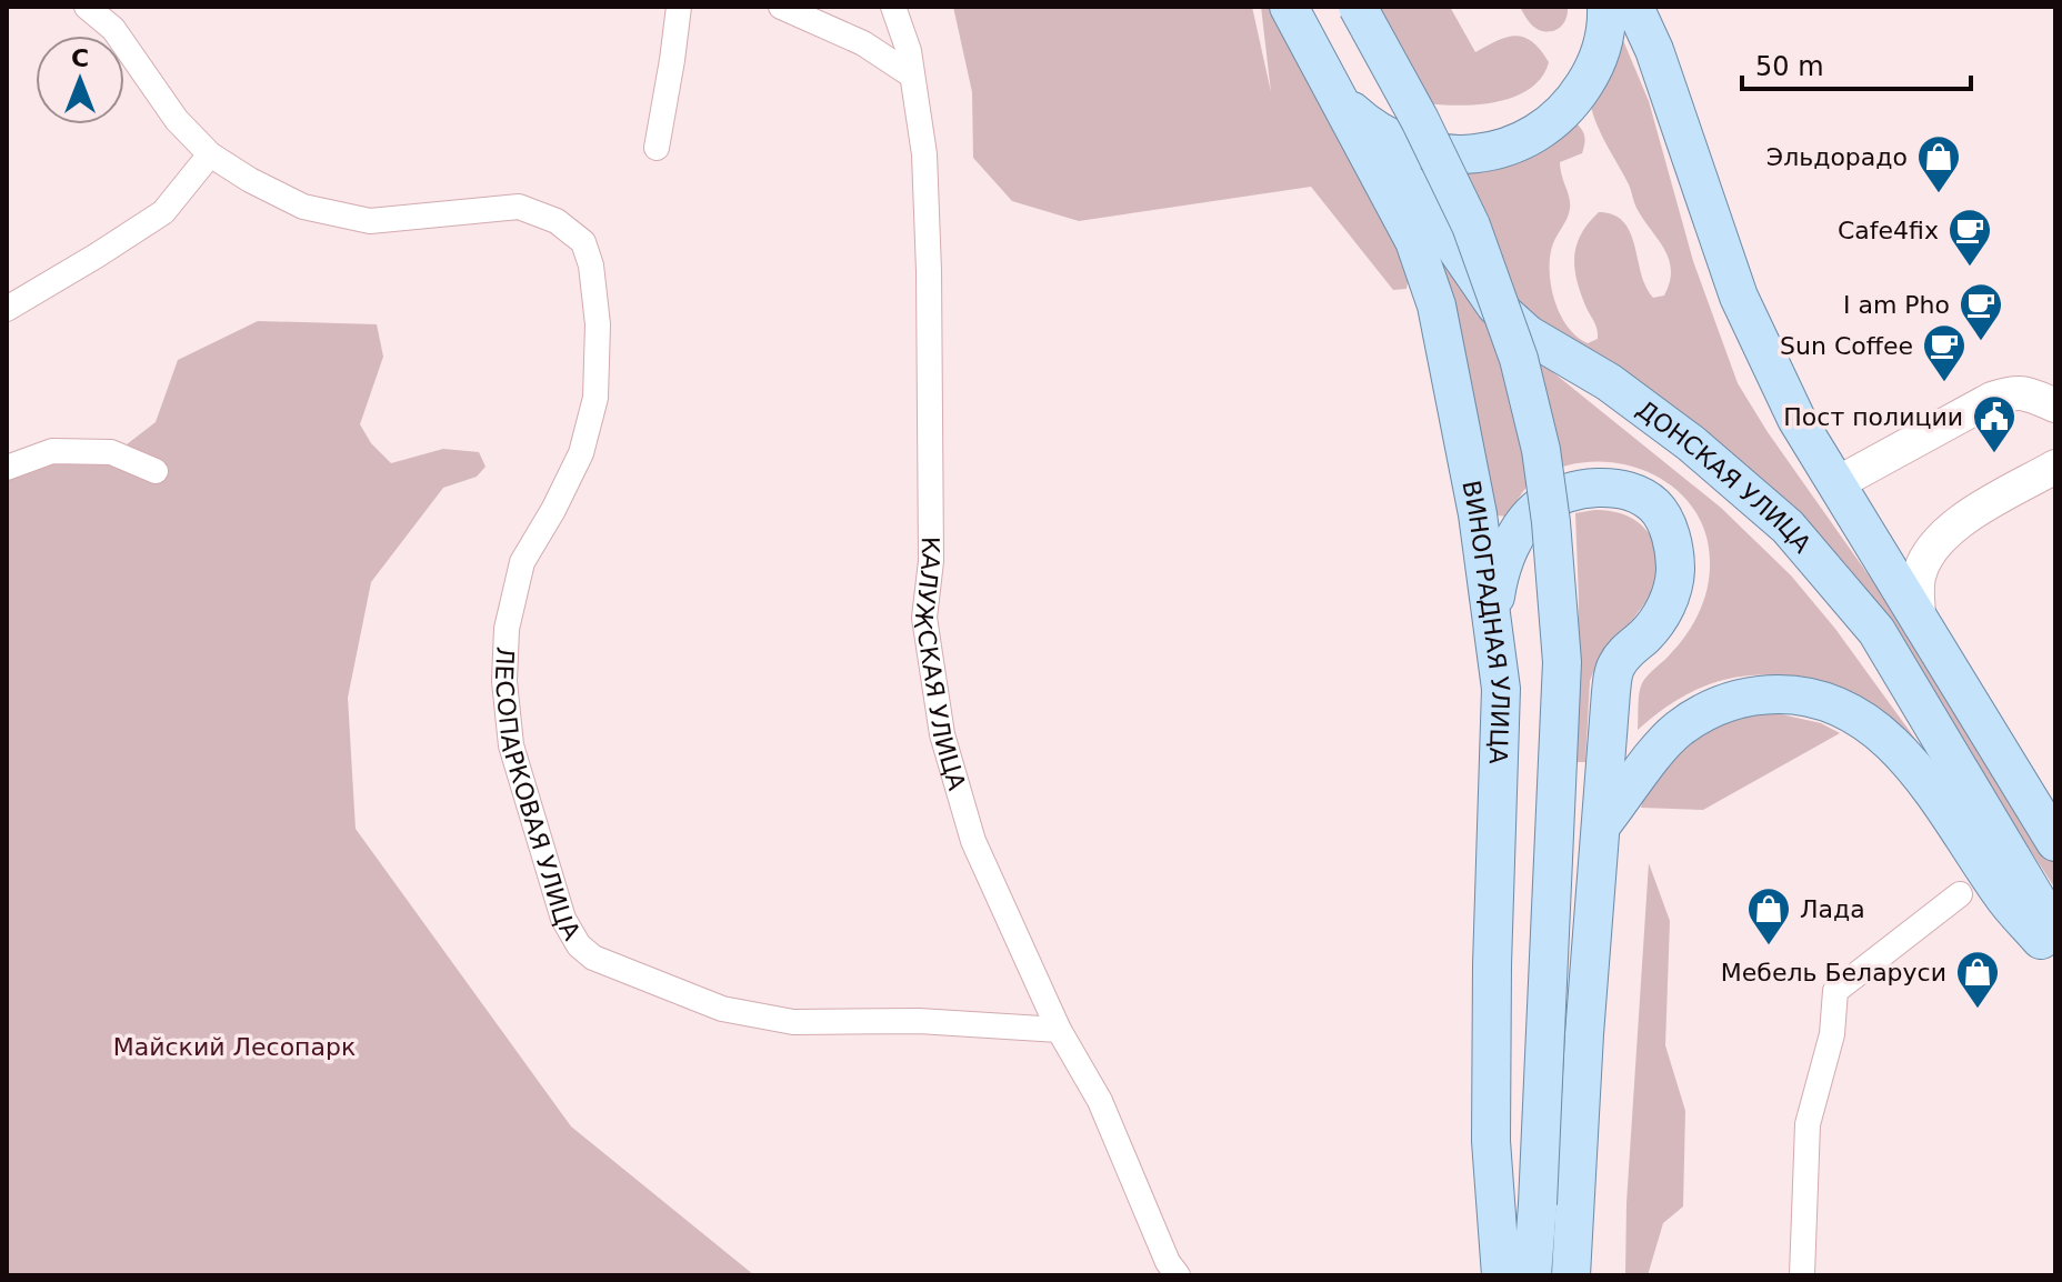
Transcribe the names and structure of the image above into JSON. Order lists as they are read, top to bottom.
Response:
{
  "streets": {
    "main road": ["ДОНСКАЯ УЛИЦА", "ВИНОГРАДНАЯ УЛИЦА"],
    "street": ["КАЛУЖСКАЯ УЛИЦА", "ЛЕСОПАРКОВАЯ УЛИЦА"]
  },
  "crossings": [
    ["ДОНСКАЯ УЛИЦА", "ВИНОГРАДНАЯ УЛИЦА"],
    ["КАЛУЖСКАЯ УЛИЦА", "ЛЕСОПАРКОВАЯ УЛИЦА"]
  ],
  "parks": ["Майский Лесопарк"],
  "places": {
    "shop": ["Эльдорадо", "Лада", "Мебель Беларуси"],
    "cafe": ["Cafe4fix", "I am Pho", "Sun Coffee"],
    "public building": ["Пост полиции"]
  },
  "scale_bar": "50 m",
  "north": "top"
}
